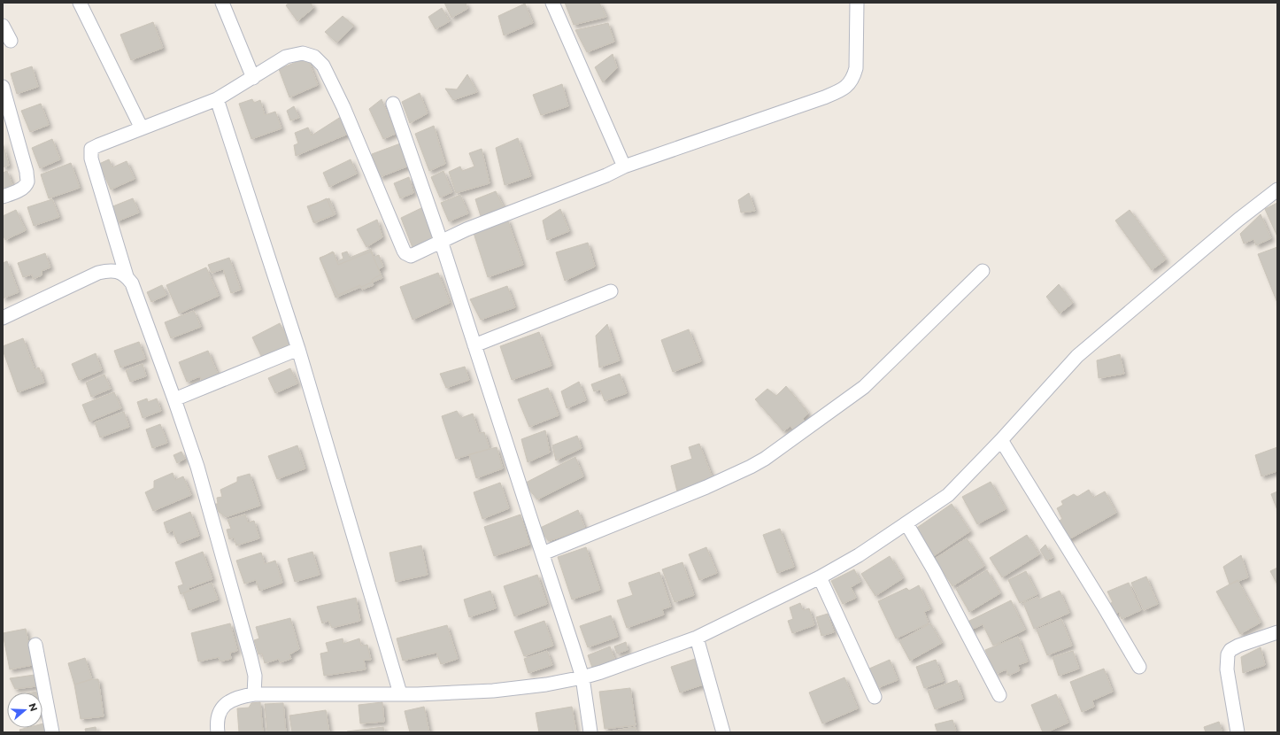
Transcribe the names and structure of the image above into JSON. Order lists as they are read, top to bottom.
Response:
{
  "north": "right"
}
